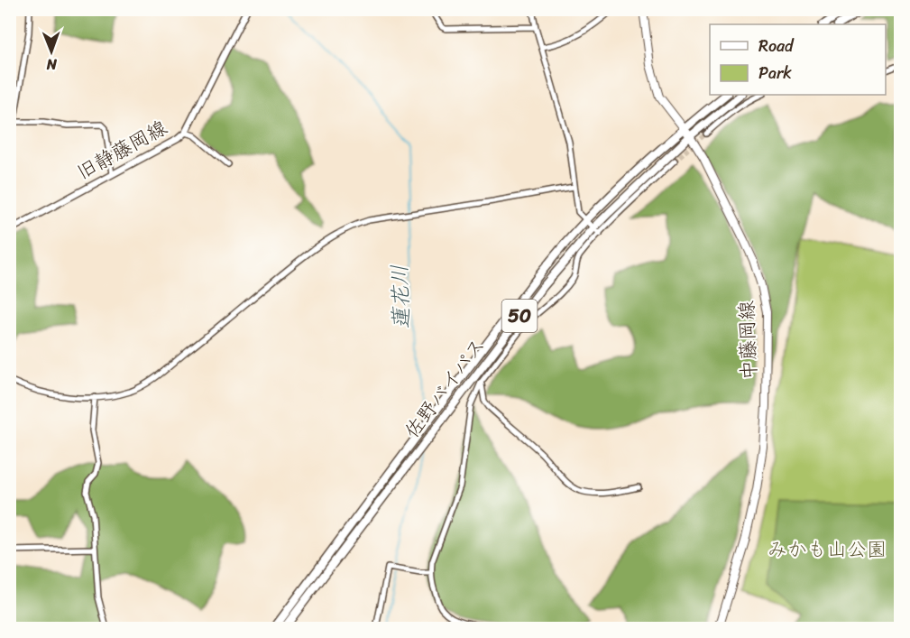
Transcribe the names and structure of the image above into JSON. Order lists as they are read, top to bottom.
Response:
{
  "streets": {
    "highway": ["50", "佐野バイパス"],
    "main road": ["中藤岡線"],
    "street": ["旧静藤岡線"]
  },
  "crossings": [
    ["中藤岡線", "佐野バイパス"]
  ],
  "water": ["蓮花川"],
  "parks": ["みかも山公園"],
  "legend": ["Road", "Park"],
  "north": "bottom"
}
